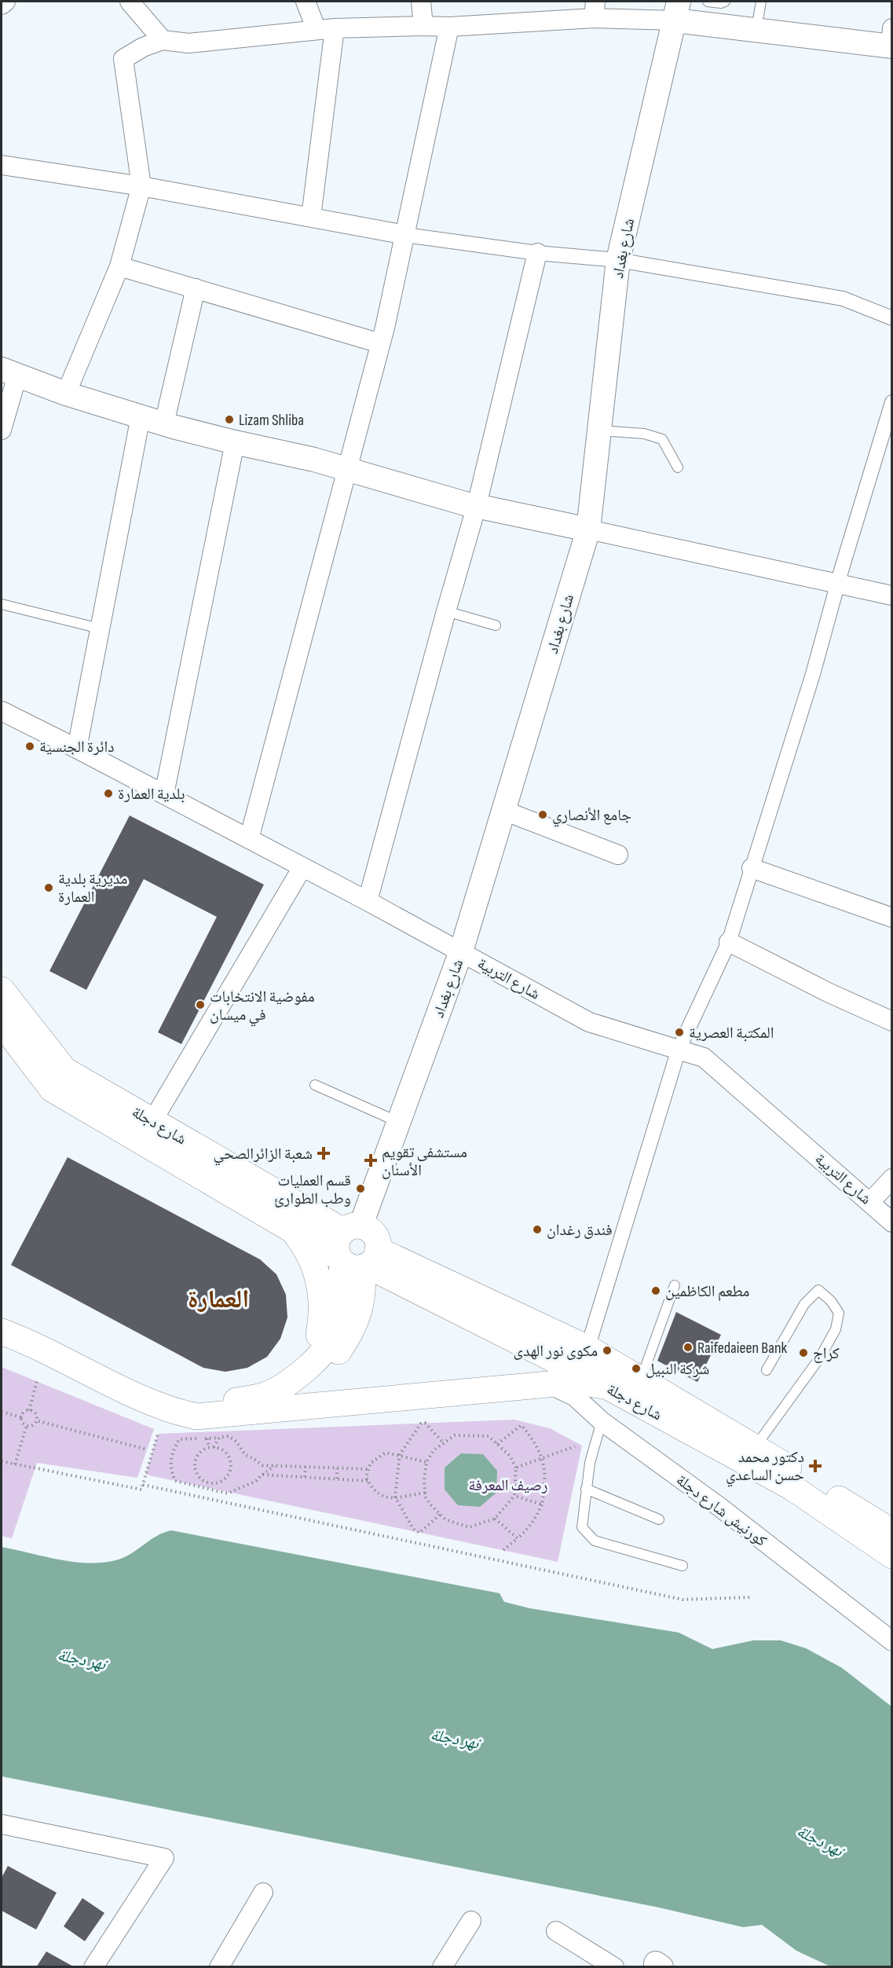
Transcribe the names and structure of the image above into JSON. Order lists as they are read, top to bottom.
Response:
{
  "streets": {
    "main road": ["شارع دجلة"],
    "street": ["شارع بغداد", "شارع التربية", "كورنيش شارع دجلة"]
  },
  "crossings": [
    ["شارع بغداد", "شارع التربية"],
    ["شارع بغداد", "شارع دجلة"]
  ],
  "districts": ["العمارة"],
  "water": ["نهر دجلة"],
  "parks": ["رصيف المعرفة"],
  "places": {
    "other": [
      "Lizam Shliba",
      "دائرة الجنسية",
      "بلدية العمارة",
      "جامع الأنصاري",
      "مديرية بلدية العمارة",
      "مفوضية الانتخابات في ميسان",
      "المكتبة العصرية",
      "قسم العمليات وطب الطوارئ",
      "فندق رغدان",
      "مطعم الكاظمين",
      "Raifedaieen Bank",
      "مكوى نور الهدى",
      "كراج",
      "شركة النبيل"
    ],
    "health": ["شعبة الزائرالصحي", "مستشفى تقويم الأسنان", "دكتور محمد حسن الساعدي"]
  }
}
